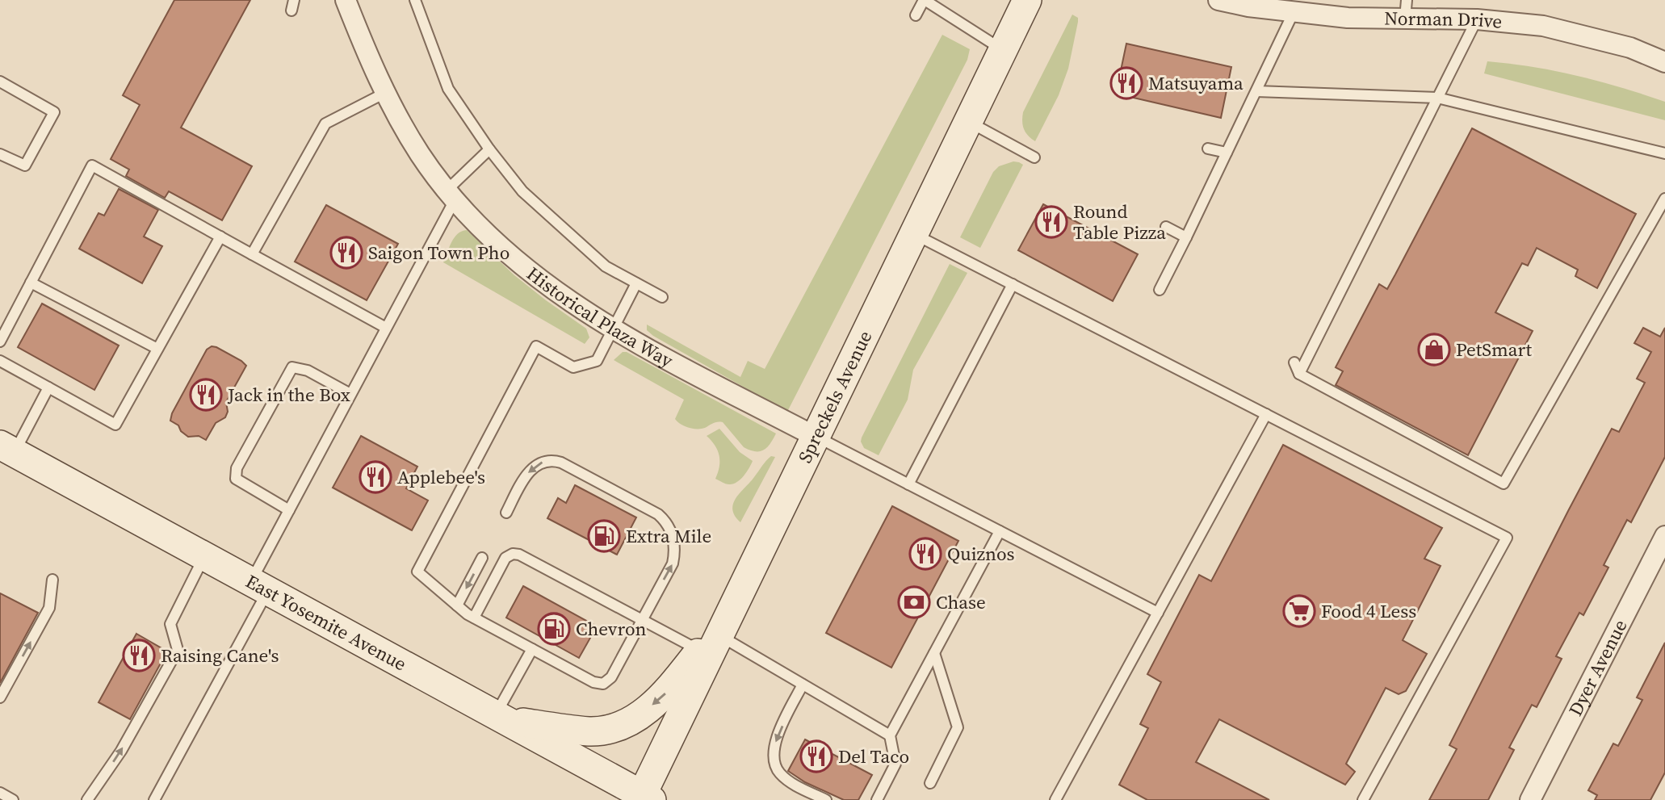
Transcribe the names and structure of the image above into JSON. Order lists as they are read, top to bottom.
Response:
{
  "streets": {
    "main road": ["Spreckels Avenue", "East Yosemite Avenue"],
    "street": ["Norman Drive", "Historical Plaza Way", "Dyer Avenue"]
  },
  "crossings": [
    ["Historical Plaza Way", "Spreckels Avenue"],
    ["Spreckels Avenue", "East Yosemite Avenue"]
  ],
  "places": {
    "restaurant": [
      "Matsuyama",
      "Round Table Pizza",
      "Saigon Town Pho",
      "Jack in the Box",
      "Applebee's",
      "Quiznos",
      "Raising Cane's",
      "Del Taco"
    ],
    "shop": ["PetSmart"],
    "fuel station": ["Extra Mile", "Chevron"],
    "bank": ["Chase"],
    "supermarket": ["Food 4 Less"]
  }
}
